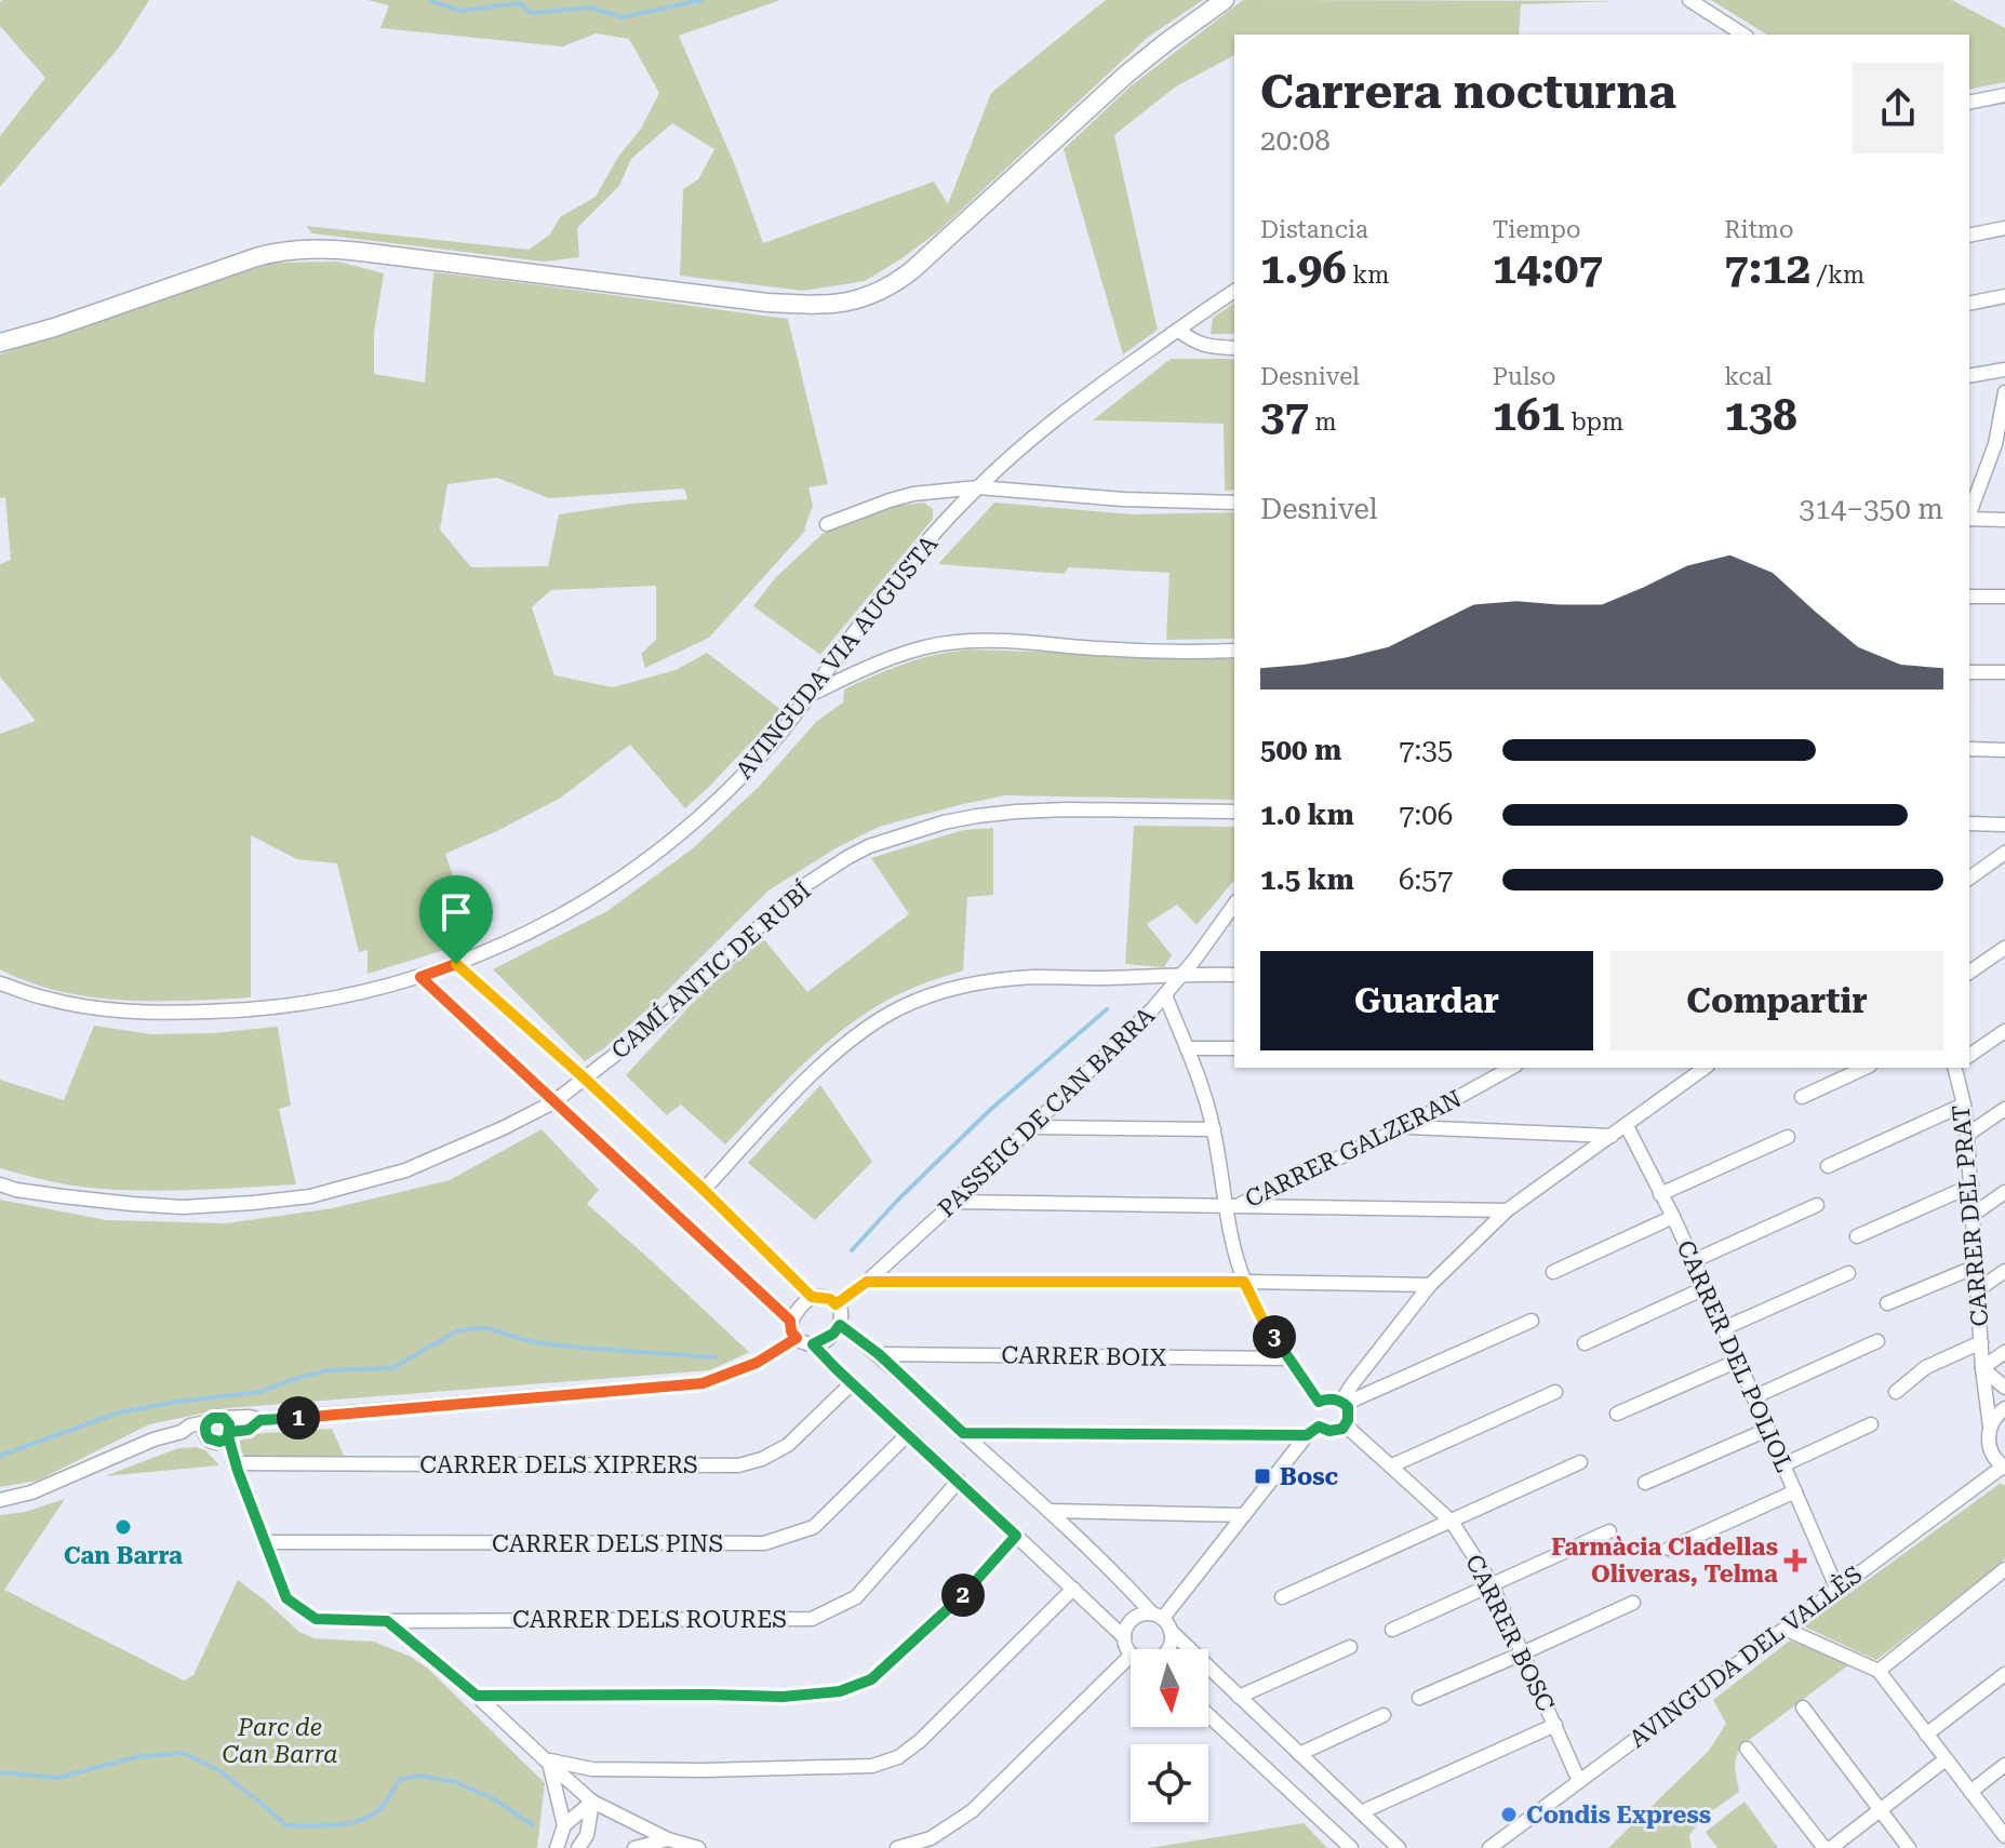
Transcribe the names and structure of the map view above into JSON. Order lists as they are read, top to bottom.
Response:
{
  "streets": {
    "street": [
      "AVINGUDA VIA AUGUSTA",
      "CAMÍ ANTIC DE RUBÍ",
      "PASSEIG DE CAN BARRA",
      "CARRER GALZERAN",
      "CARRER DEL PRAT",
      "CARRER BOIX",
      "CARRER DEL POLIOL",
      "CARRER DELS XIPRERS",
      "CARRER DELS PINS",
      "CARRER DELS ROURES",
      "CARRER BOSC",
      "AVINGUDA DEL VALLÈS"
    ]
  },
  "crossings": [
    ["PASSEIG DE CAN BARRA", "CARRER GALZERAN"],
    ["CARRER DEL PRAT", "AVINGUDA DEL VALLÈS"],
    ["CARRER DEL POLIOL", "AVINGUDA DEL VALLÈS"],
    ["CARRER DELS XIPRERS", "CARRER DELS ROURES"],
    ["CARRER DELS PINS", "CARRER DELS ROURES"],
    ["CARRER BOSC", "AVINGUDA DEL VALLÈS"]
  ],
  "parks": ["Parc de Can Barra"],
  "places": {
    "transit": ["Bosc"],
    "other": ["Can Barra", "Condis Express"],
    "health": ["Farmàcia Cladellas Oliveras, Telma"]
  },
  "north": "bottom",
  "page": {
    "heading": ["Carrera nocturna", "20:08"],
    "stats": [
      ["Distancia", "1.96 km"],
      ["Tiempo", "14:07"],
      ["Ritmo", "7:12 /km"],
      ["Desnivel", "37 m"],
      ["Pulso", "161 bpm"],
      ["kcal", "138"]
    ],
    "chart": ["Desnivel", "314–350 m"],
    "list": [
      {
        "name": "500 m",
        "note": "7:35"
      },
      {
        "name": "1.0 km",
        "note": "7:06"
      },
      {
        "name": "1.5 km",
        "note": "6:57"
      }
    ],
    "buttons": ["Guardar", "Compartir"],
    "pins": ["3", "1", "2"]
  }
}
